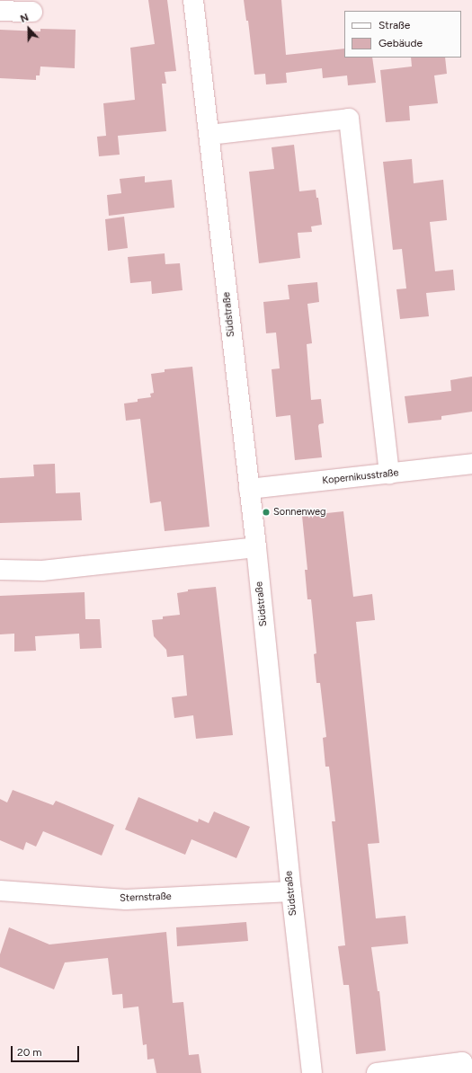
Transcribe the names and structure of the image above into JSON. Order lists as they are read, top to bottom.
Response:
{
  "streets": {
    "street": ["Südstraße", "Kopernikusstraße", "Sternstraße"]
  },
  "crossings": [
    ["Südstraße", "Kopernikusstraße"],
    ["Südstraße", "Sternstraße"]
  ],
  "places": ["Sonnenweg"],
  "legend": ["Straße", "Gebäude"],
  "scale_bar": "20 m",
  "north": "top"
}
